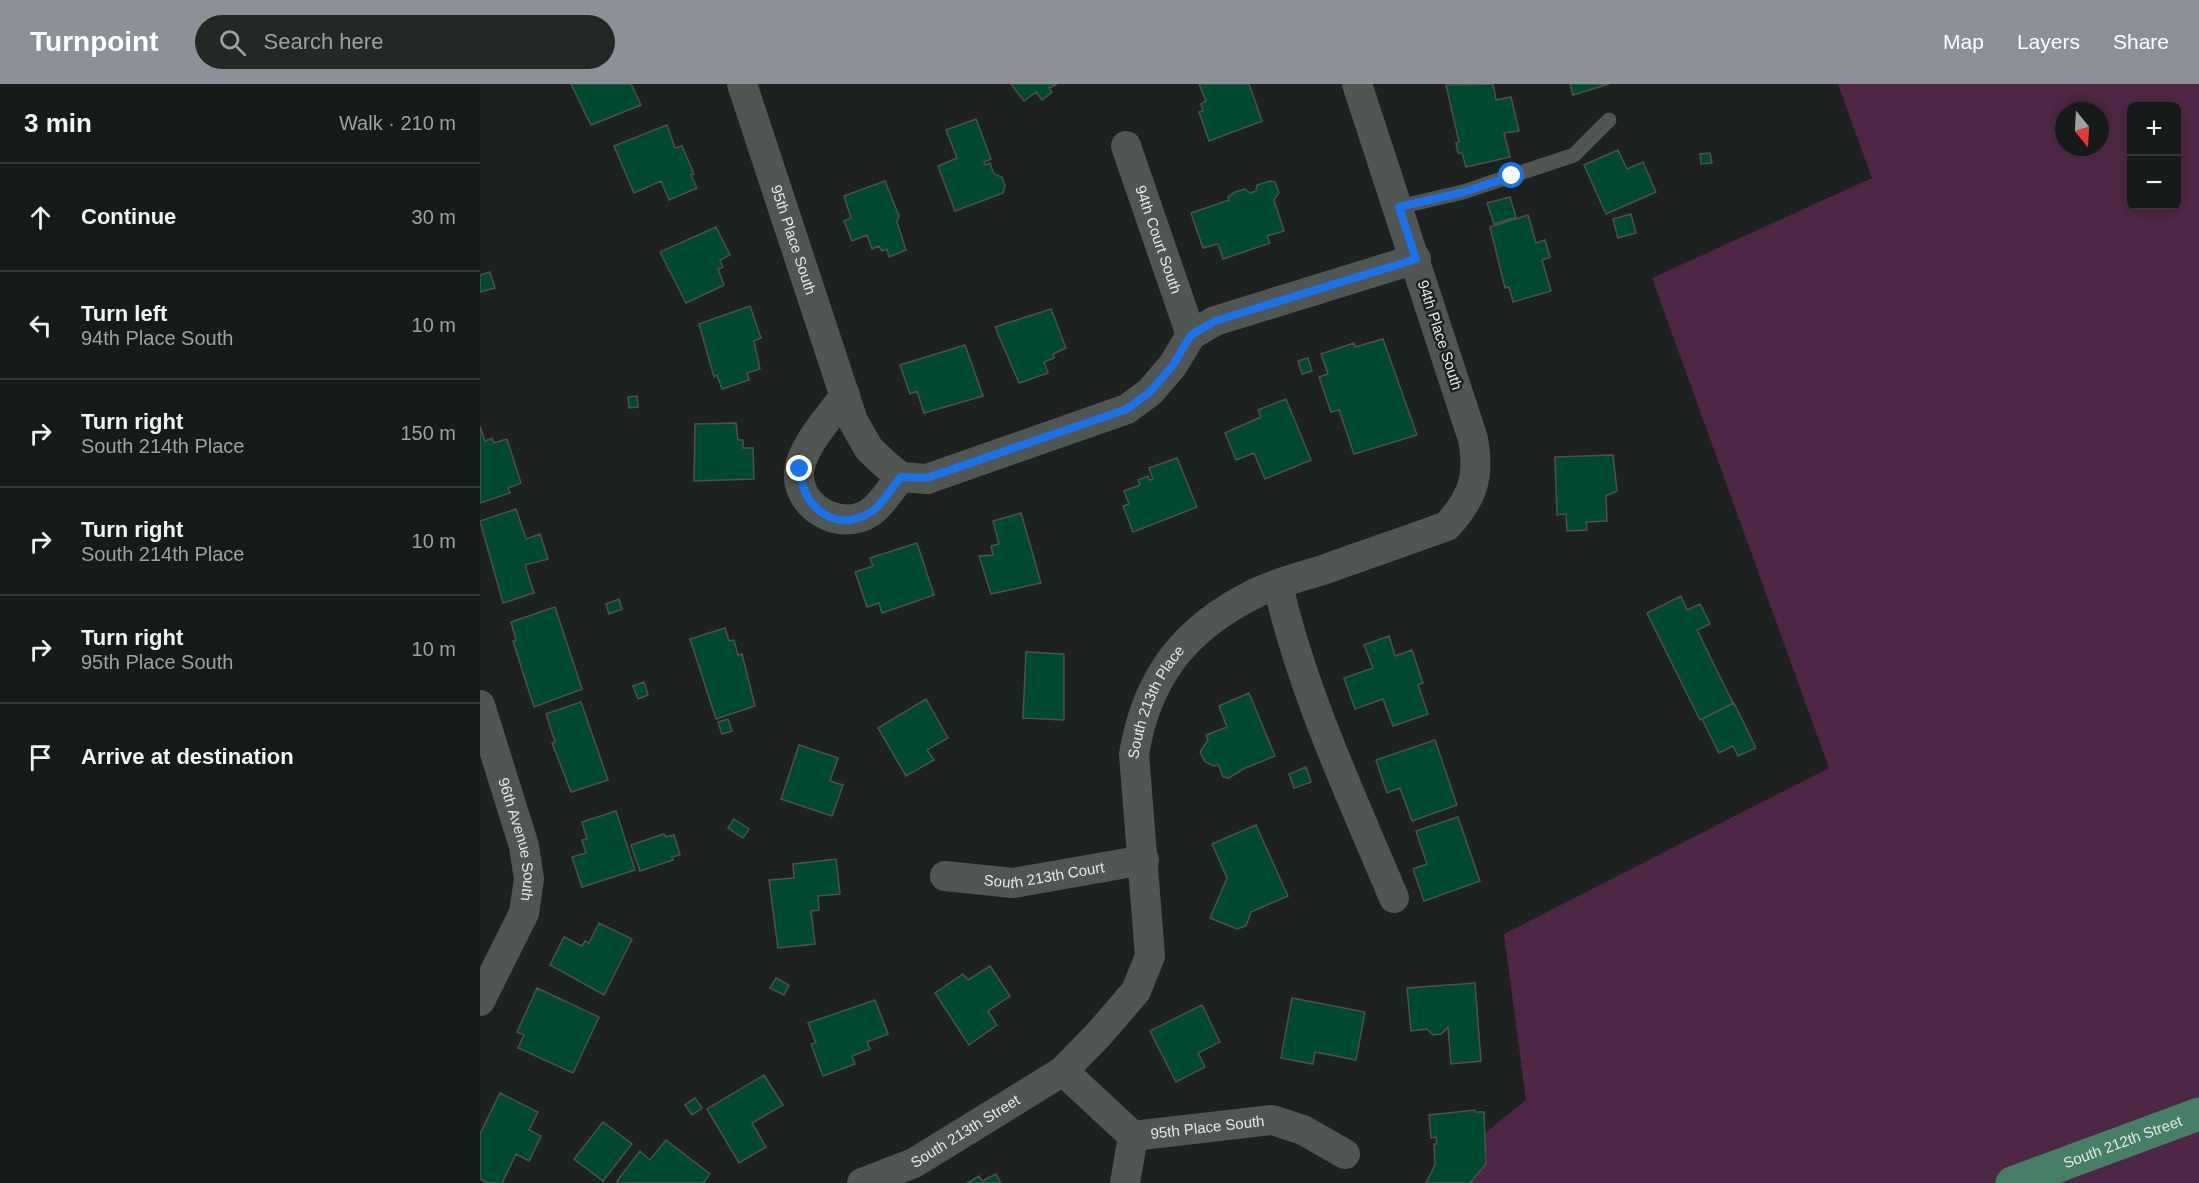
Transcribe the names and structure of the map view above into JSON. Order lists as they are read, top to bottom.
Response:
{
  "streets": {
    "main road": ["South 212th Street"],
    "street": [
      "95th Place South",
      "94th Court South",
      "94th Place South",
      "South 213th Place",
      "96th Avenue South",
      "South 213th Court",
      "South 213th Street"
    ]
  },
  "crossings": [
    ["94th Place South", "South 213th Place"],
    ["South 213th Place", "South 213th Court"],
    ["South 213th Place", "South 213th Street"]
  ],
  "north": "bottom",
  "page": {
    "header": "Turnpoint",
    "search": "Search here",
    "nav": ["Map", "Layers", "Share"],
    "heading": ["3 min", "Walk · 210 m"],
    "map_buttons": ["+", "−"],
    "list": [
      ["Continue", "30 m"],
      ["Turn left", "94th Place South", "10 m"],
      ["Turn right", "South 214th Place", "150 m"],
      ["Turn right", "South 214th Place", "10 m"],
      ["Turn right", "95th Place South", "10 m"],
      "Arrive at destination"
    ]
  }
}
